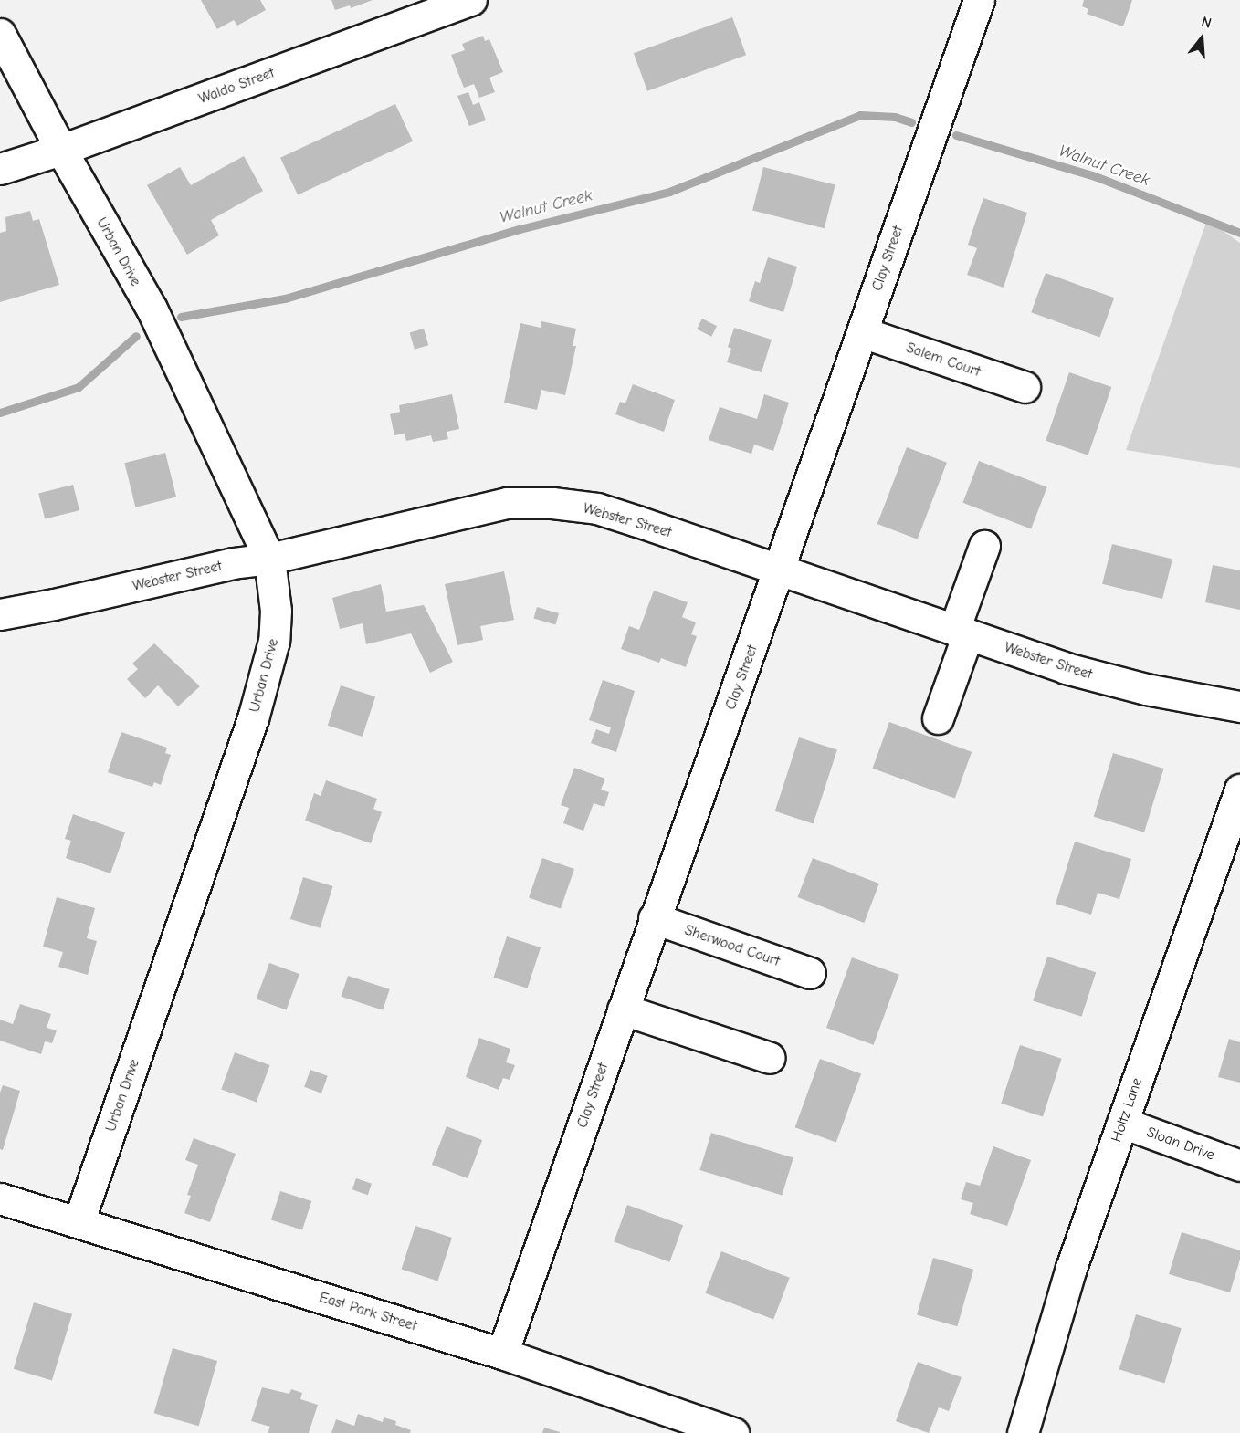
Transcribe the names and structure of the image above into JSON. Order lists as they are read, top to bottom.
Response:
{
  "streets": {
    "street": [
      "Waldo Street",
      "Urban Drive",
      "Clay Street",
      "Salem Court",
      "Webster Street",
      "Sherwood Court",
      "Holtz Lane",
      "Sloan Drive",
      "East Park Street"
    ]
  },
  "crossings": [
    ["Waldo Street", "Urban Drive"],
    ["Urban Drive", "Webster Street"],
    ["Urban Drive", "East Park Street"],
    ["Clay Street", "Salem Court"],
    ["Clay Street", "Webster Street"],
    ["Clay Street", "Sherwood Court"],
    ["Clay Street", "East Park Street"],
    ["Holtz Lane", "Sloan Drive"]
  ],
  "water": ["Walnut Creek"],
  "north": "top"
}
